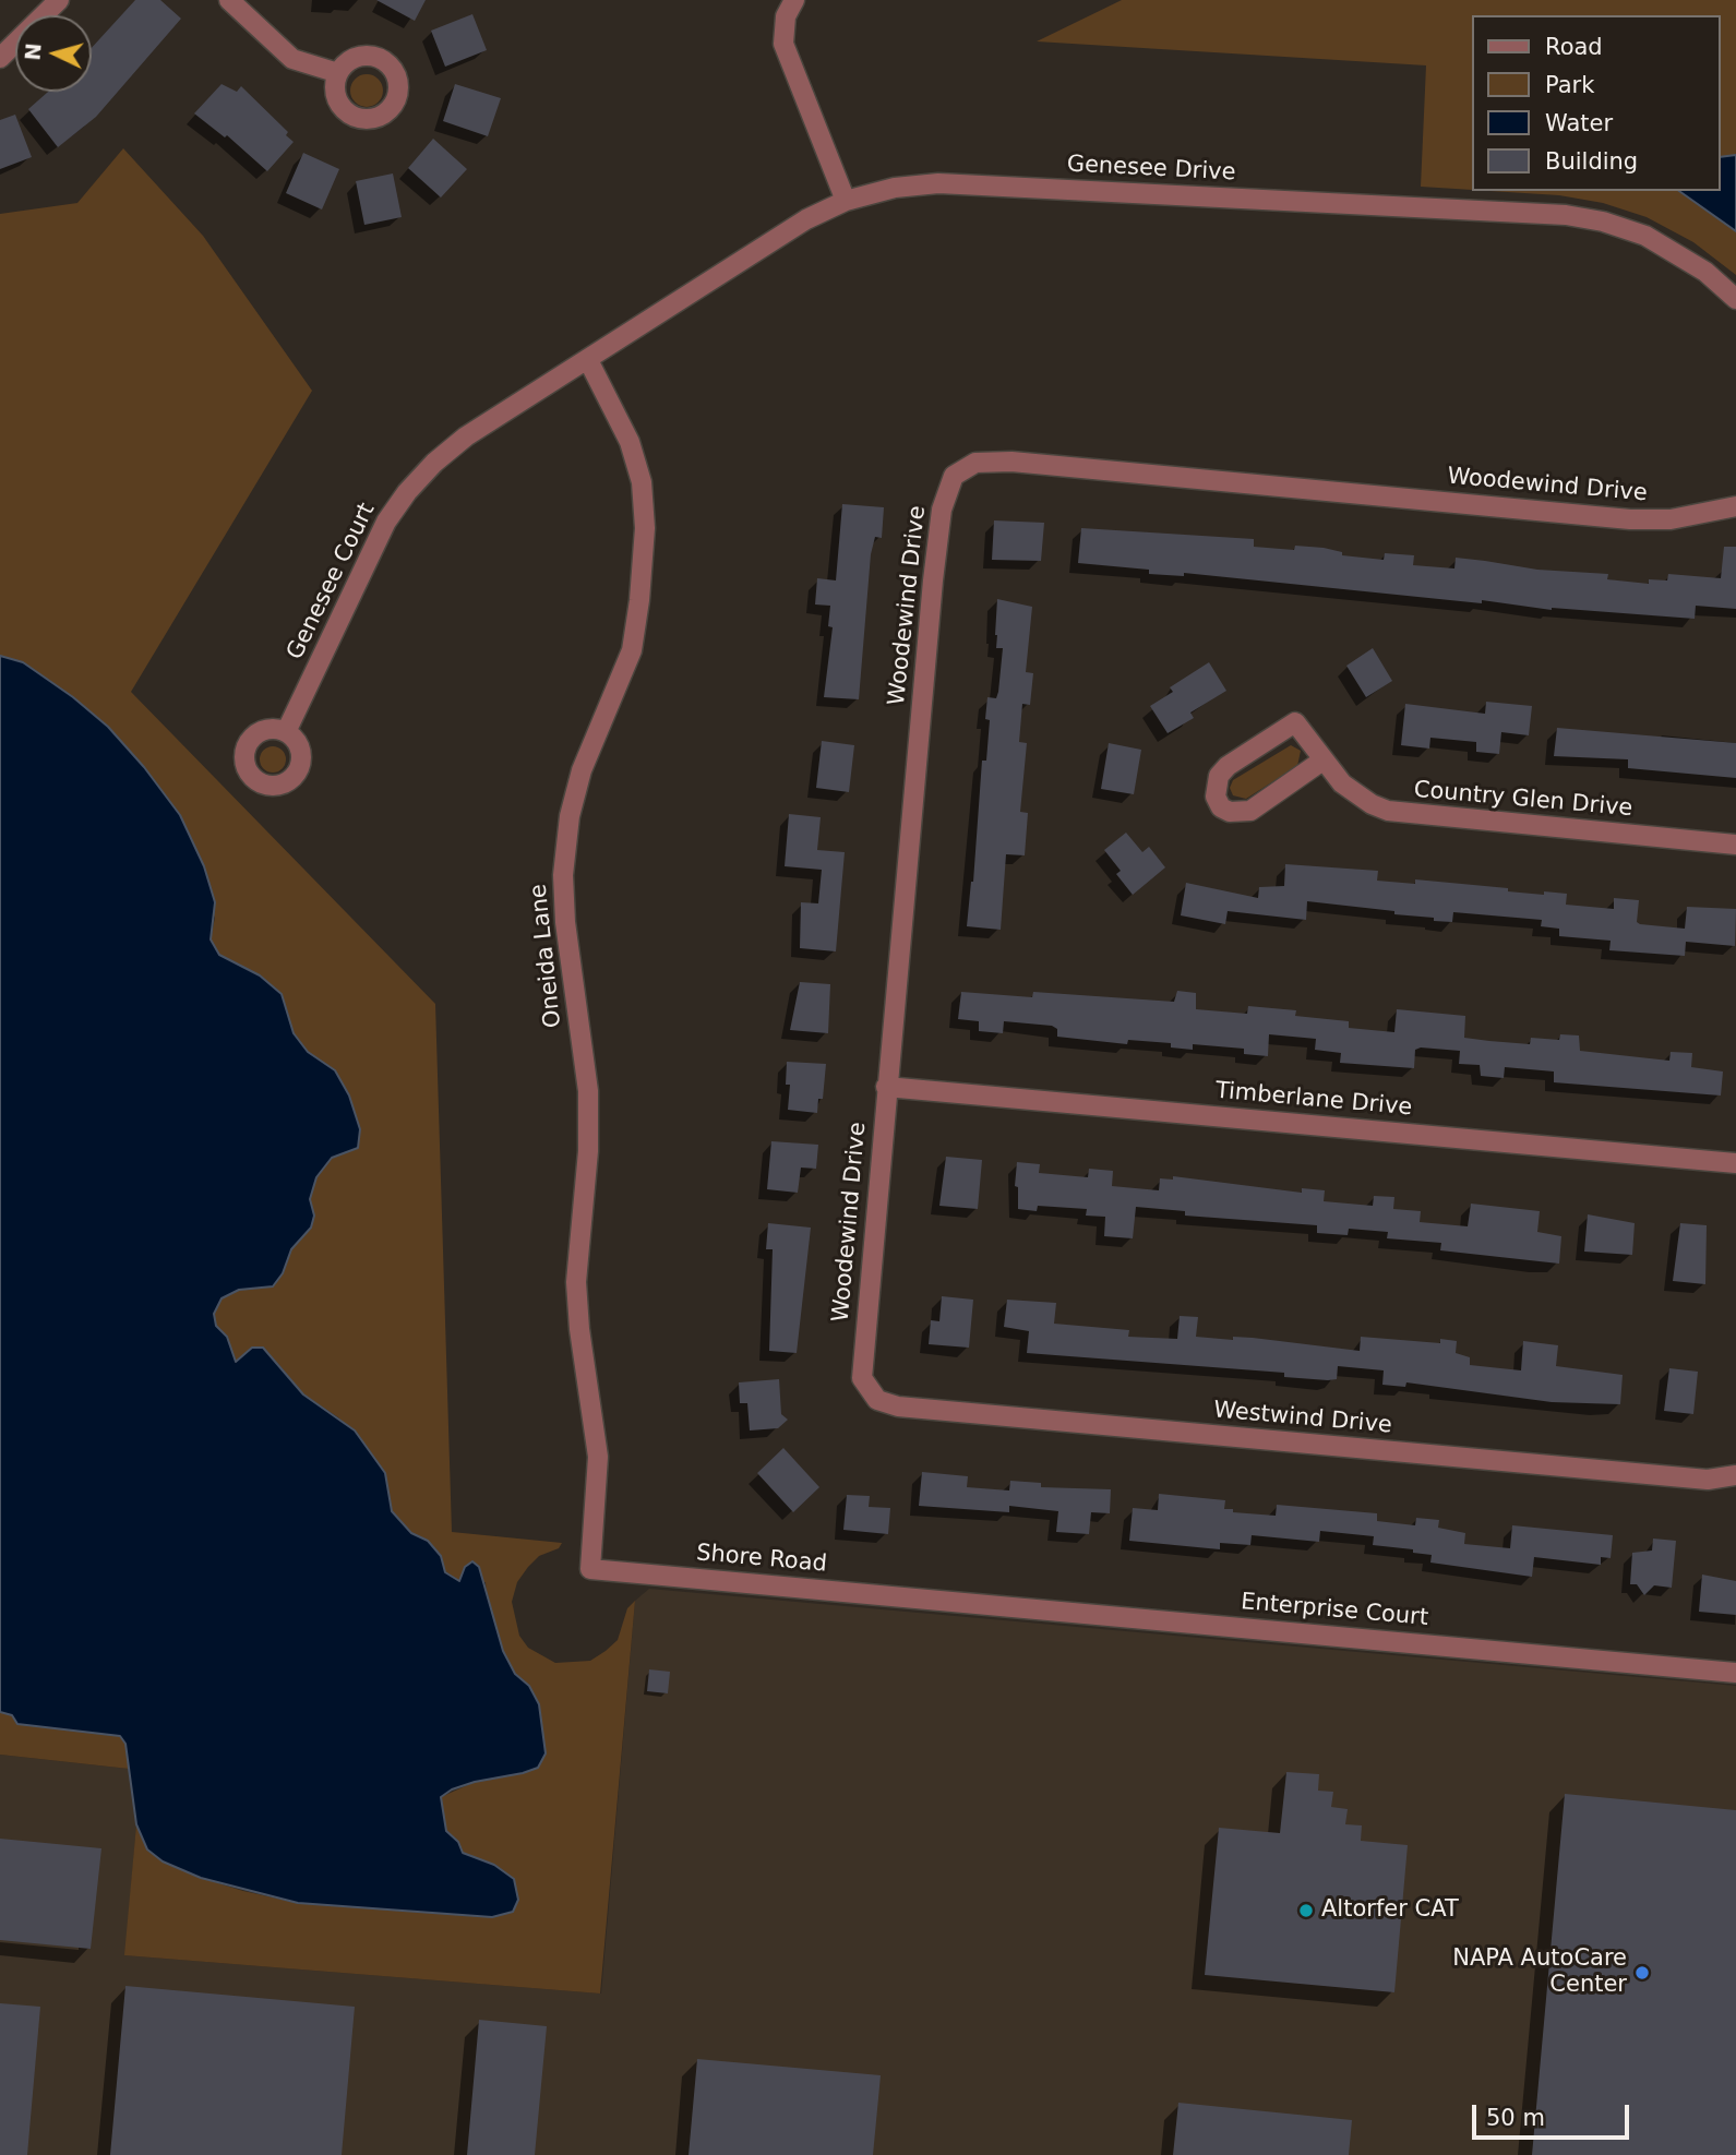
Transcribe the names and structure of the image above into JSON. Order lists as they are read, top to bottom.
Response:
{
  "streets": {
    "street": [
      "Genesee Drive",
      "Woodewind Drive",
      "Genesee Court",
      "Country Glen Drive",
      "Oneida Lane",
      "Timberlane Drive",
      "Westwind Drive",
      "Shore Road",
      "Enterprise Court"
    ]
  },
  "crossings": [
    ["Genesee Drive", "Genesee Court"],
    ["Genesee Drive", "Oneida Lane"],
    ["Woodewind Drive", "Timberlane Drive"],
    ["Woodewind Drive", "Westwind Drive"],
    ["Genesee Court", "Oneida Lane"],
    ["Oneida Lane", "Shore Road"],
    ["Shore Road", "Enterprise Court"]
  ],
  "places": ["Altorfer CAT", "NAPA AutoCare Center"],
  "legend": [
    "Road",
    "Park",
    "Water",
    "Building"
  ],
  "scale_bar": "50 m",
  "north": "left"
}
